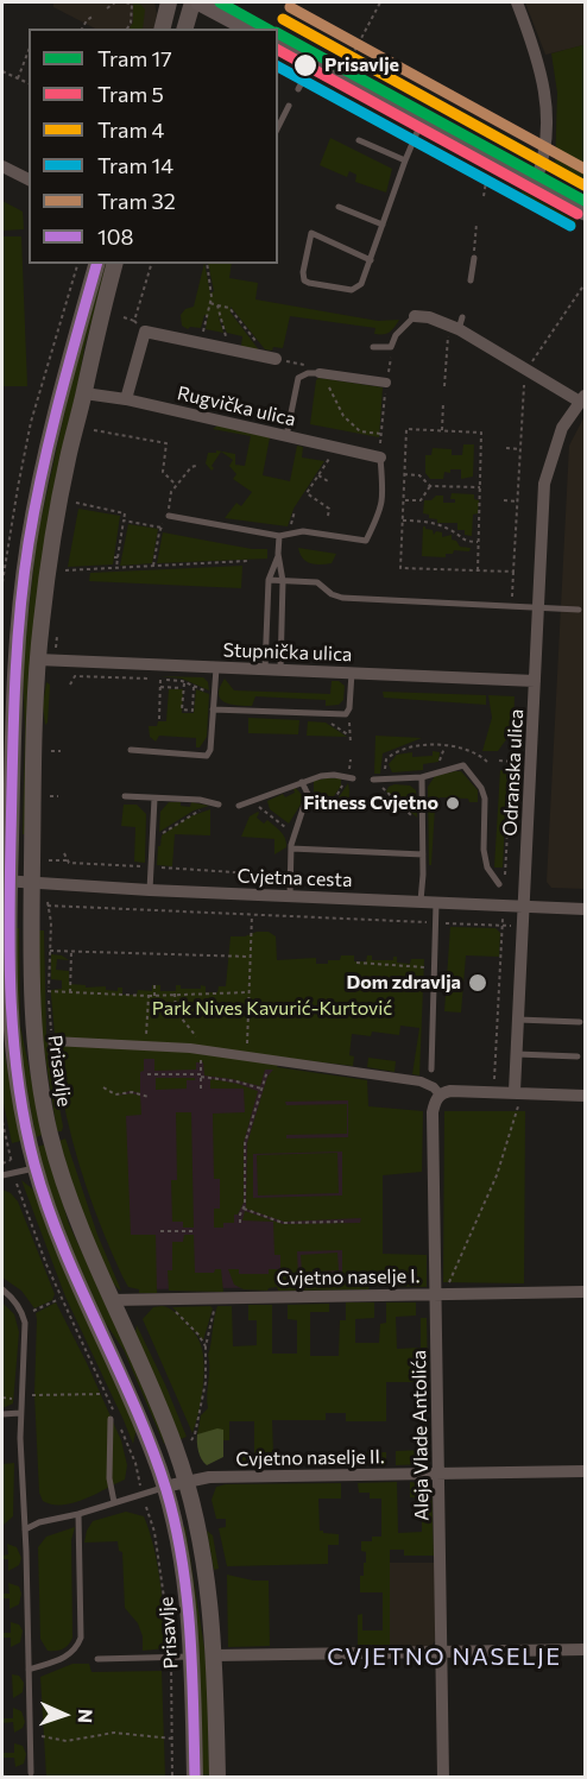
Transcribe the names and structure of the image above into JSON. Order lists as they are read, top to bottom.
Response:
{
  "streets": {
    "street": [
      "Rugvička ulica",
      "Stupnička ulica",
      "Odranska ulica",
      "Cvjetna cesta",
      "Prisavlje",
      "Cvjetno naselje I.",
      "Aleja Vlade Antolića",
      "Cvjetno naselje II."
    ]
  },
  "crossings": [
    ["Rugvička ulica", "Prisavlje"],
    ["Stupnička ulica", "Odranska ulica"],
    ["Stupnička ulica", "Prisavlje"],
    ["Odranska ulica", "Cvjetna cesta"],
    ["Cvjetna cesta", "Prisavlje"],
    ["Prisavlje", "Cvjetno naselje I."],
    ["Prisavlje", "Cvjetno naselje II."],
    ["Cvjetno naselje I.", "Aleja Vlade Antolića"],
    ["Aleja Vlade Antolića", "Cvjetno naselje II."]
  ],
  "districts": ["CVJETNO NASELJE"],
  "parks": ["Park Nives Kavurić-Kurtović"],
  "places": ["Prisavlje", "Fitness Cvjetno", "Dom zdravlja"],
  "lines": [
    "tram line 17",
    "tram line 32",
    "tram line 4",
    "tram line 5",
    "tram line 14",
    "transit line 108"
  ],
  "legend": [
    "Tram 17",
    "Tram 5",
    "Tram 4",
    "Tram 14",
    "Tram 32",
    "108"
  ],
  "north": "right"
}
